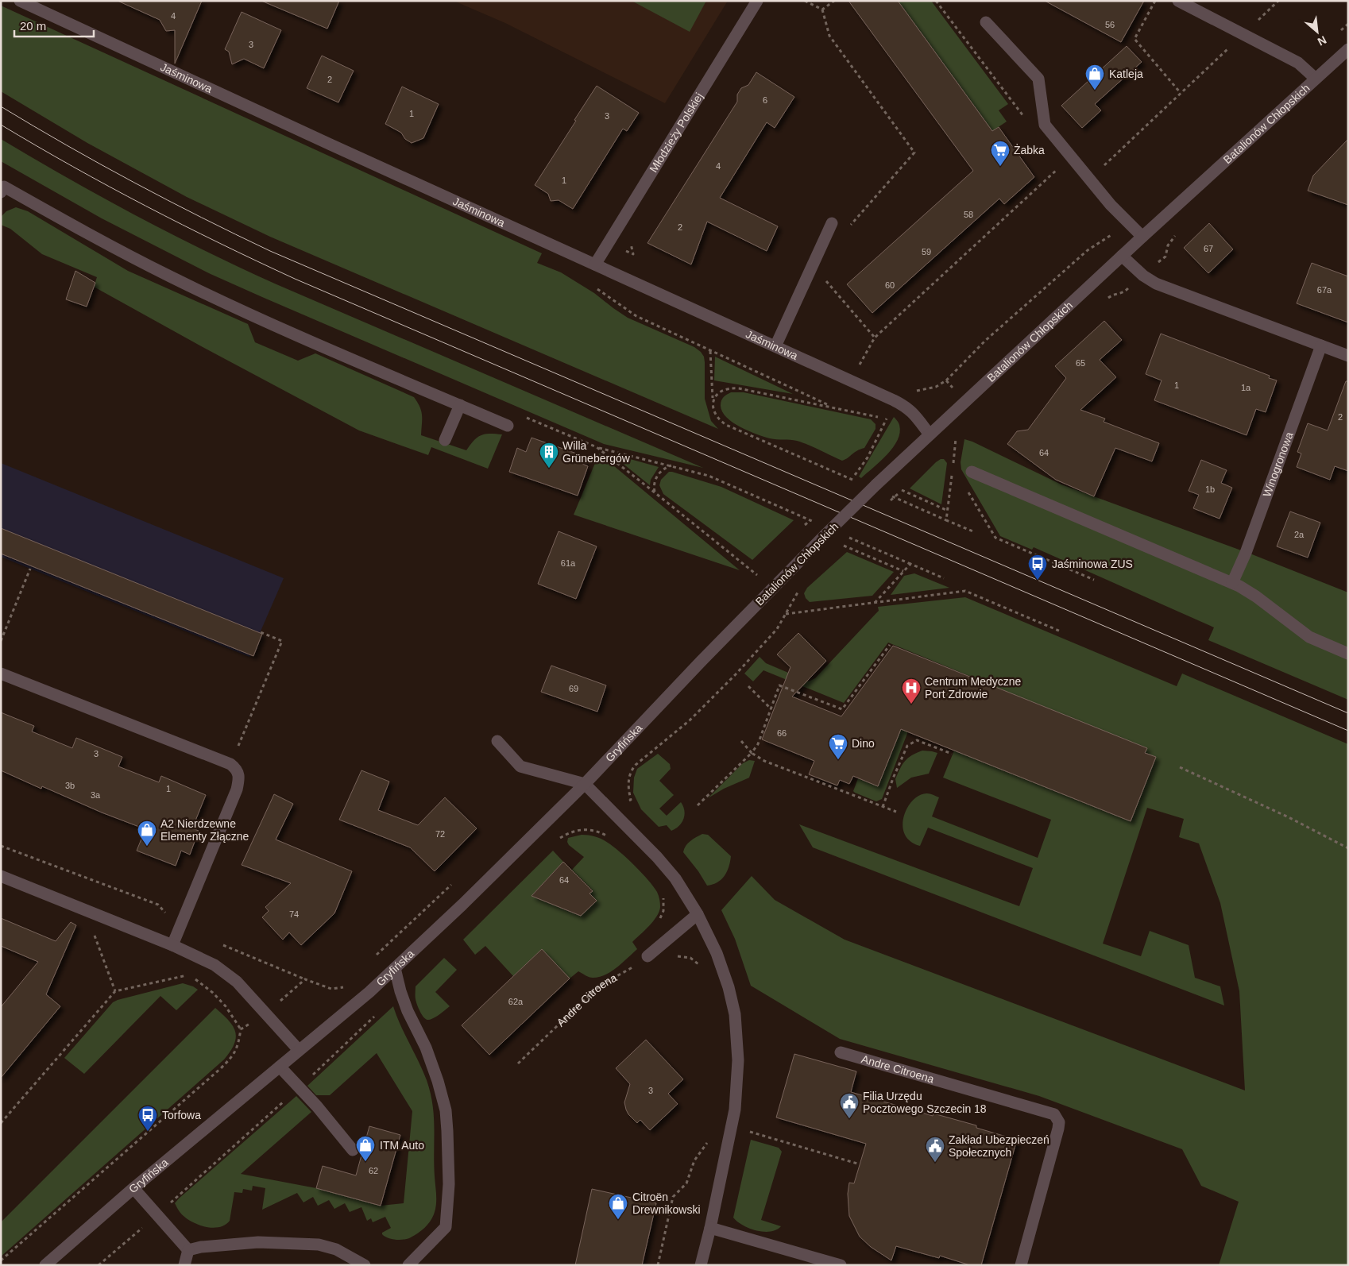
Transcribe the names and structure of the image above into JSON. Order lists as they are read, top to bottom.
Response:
{
  "streets": {
    "street": [
      "Jaśminowa",
      "Batalionów Chłopskich",
      "Młodzieży Polskiej",
      "Winogronowa",
      "Gryfińska",
      "Andre Citroena"
    ]
  },
  "crossings": [
    ["Jaśminowa", "Batalionów Chłopskich"],
    ["Jaśminowa", "Młodzieży Polskiej"],
    ["Batalionów Chłopskich", "Gryfińska"]
  ],
  "places": {
    "shop": [
      "Katleja",
      "A2 Nierdzewne Elementy Złączne",
      "ITM Auto",
      "Citroën Drewnikowski"
    ],
    "supermarket": ["Żabka", "Dino"],
    "building": ["Willa Grünebergów"],
    "bus stop": ["Jaśminowa ZUS", "Torfowa"],
    "hospital": ["Centrum Medyczne Port Zdrowie"],
    "public building": ["Filia Urzędu Pocztowego Szczecin 18", "Zakład Ubezpieczeń Społecznych"]
  },
  "house_numbers": [
    "4",
    "56",
    "3",
    "2",
    "6",
    "1",
    "3",
    "4",
    "1",
    "58",
    "2",
    "67",
    "59",
    "60",
    "67a",
    "65",
    "1",
    "1a",
    "2",
    "64",
    "1b",
    "2a",
    "61a",
    "69",
    "66",
    "3",
    "3b",
    "1",
    "3a",
    "72",
    "64",
    "74",
    "62a",
    "3",
    "62"
  ],
  "scale_bar": "20 m",
  "north": "bottom right"
}
